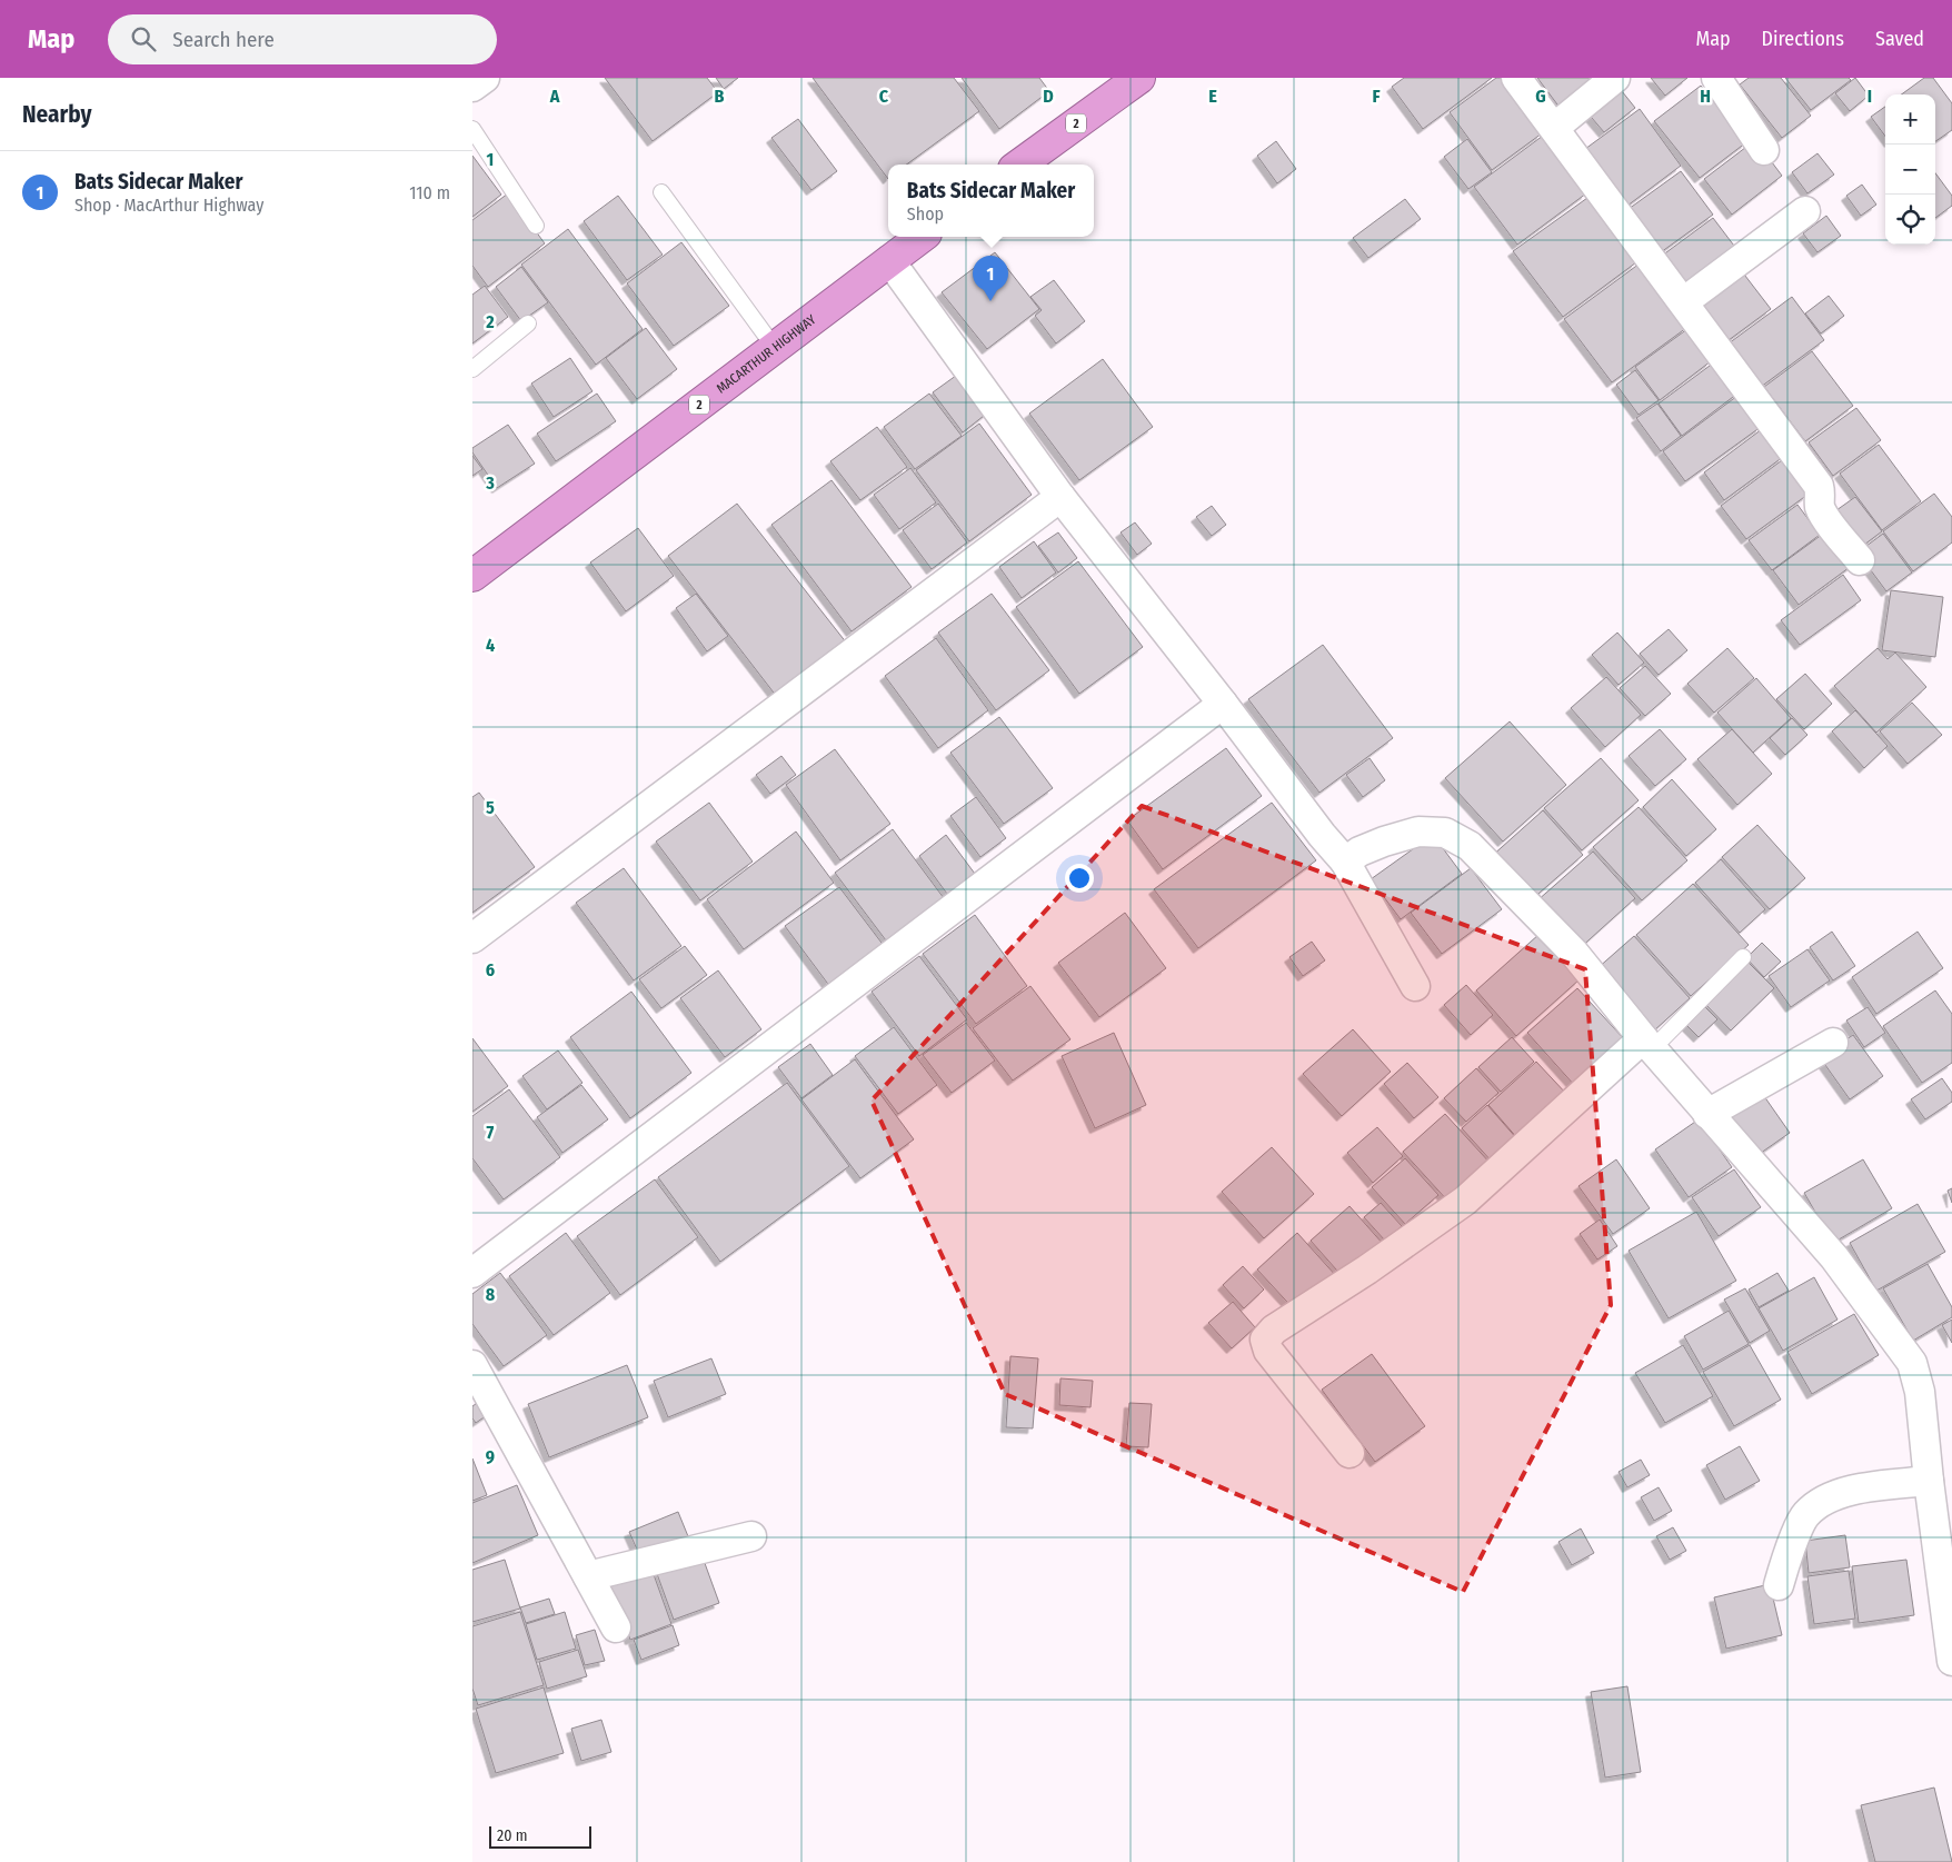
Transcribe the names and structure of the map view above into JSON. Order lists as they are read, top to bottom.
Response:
{
  "streets": {
    "highway": ["2", "MACARTHUR HIGHWAY"]
  },
  "scale_bar": "20 m",
  "page": {
    "header": "Map",
    "search": "Search here",
    "nav": ["Map", "Directions", "Saved"],
    "heading": "Nearby",
    "map_buttons": ["+", "−"],
    "list": [
      {
        "mark": "1",
        "name": "Bats Sidecar Maker",
        "note": "Shop · MacArthur Highway",
        "value": "110 m"
      }
    ],
    "popup": ["Bats Sidecar Maker", "Shop"],
    "pins": "1",
    "scale": "20 m"
  },
  "grid": {
    "columns": [
      "A",
      "B",
      "C",
      "D",
      "E",
      "F",
      "G",
      "H",
      "I"
    ],
    "rows": [
      "1",
      "2",
      "3",
      "4",
      "5",
      "6",
      "7",
      "8",
      "9"
    ]
  }
}
